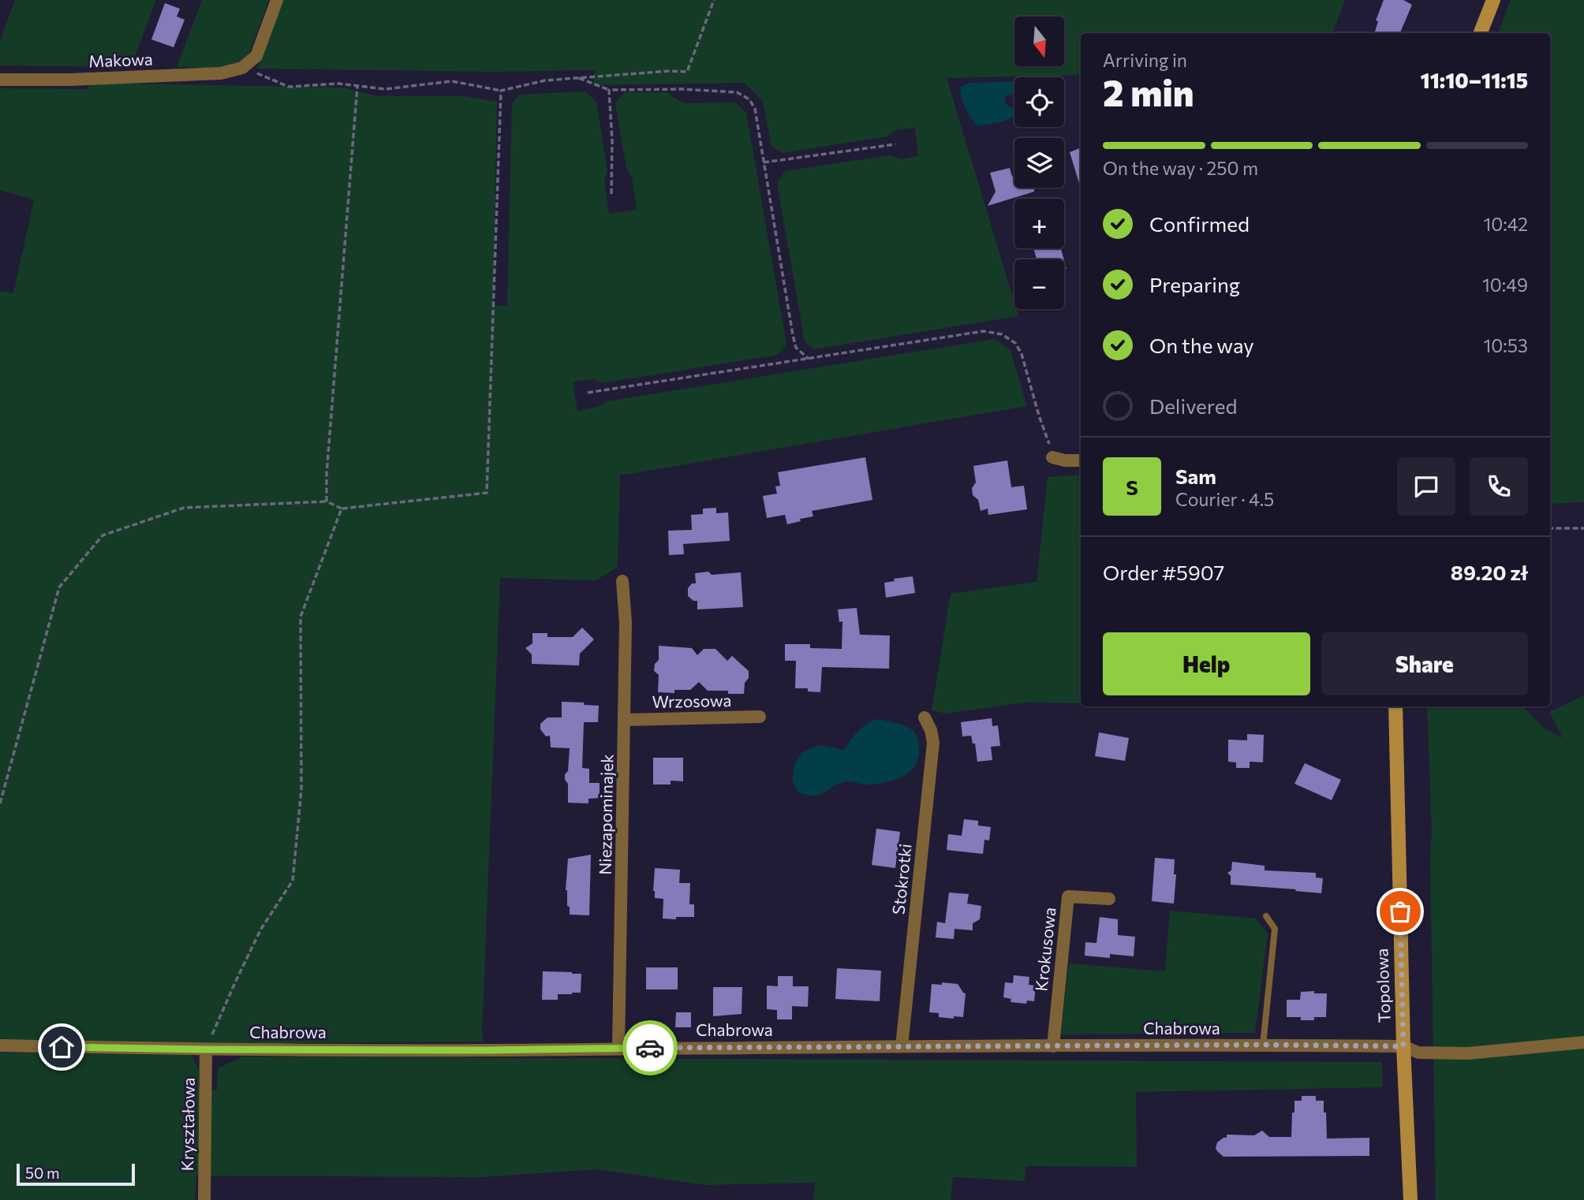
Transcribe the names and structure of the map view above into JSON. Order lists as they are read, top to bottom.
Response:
{
  "streets": {
    "street": [
      "Makowa",
      "Wrzosowa",
      "Niezapominajek",
      "Stokrotki",
      "Krokusowa",
      "Topolowa",
      "Chabrowa",
      "Kryształowa"
    ]
  },
  "crossings": [
    ["Wrzosowa", "Niezapominajek"],
    ["Niezapominajek", "Chabrowa"],
    ["Stokrotki", "Chabrowa"],
    ["Krokusowa", "Chabrowa"],
    ["Topolowa", "Chabrowa"],
    ["Chabrowa", "Kryształowa"]
  ],
  "scale_bar": "50 m",
  "north": "bottom",
  "page": {
    "map_buttons": ["+", "−"],
    "heading": ["2 min", "Arriving in", "11:10–11:15"],
    "panel": [
      "Sam",
      "Courier · 4.5",
      "Order #5907",
      "89.20 zł"
    ],
    "bar": "On the way · 250 m",
    "list": [
      ["Confirmed", "10:42"],
      ["Preparing", "10:49"],
      ["On the way", "10:53"],
      "Delivered"
    ],
    "round": "S",
    "buttons": ["Help", "Share"],
    "scale": "50 m"
  }
}
